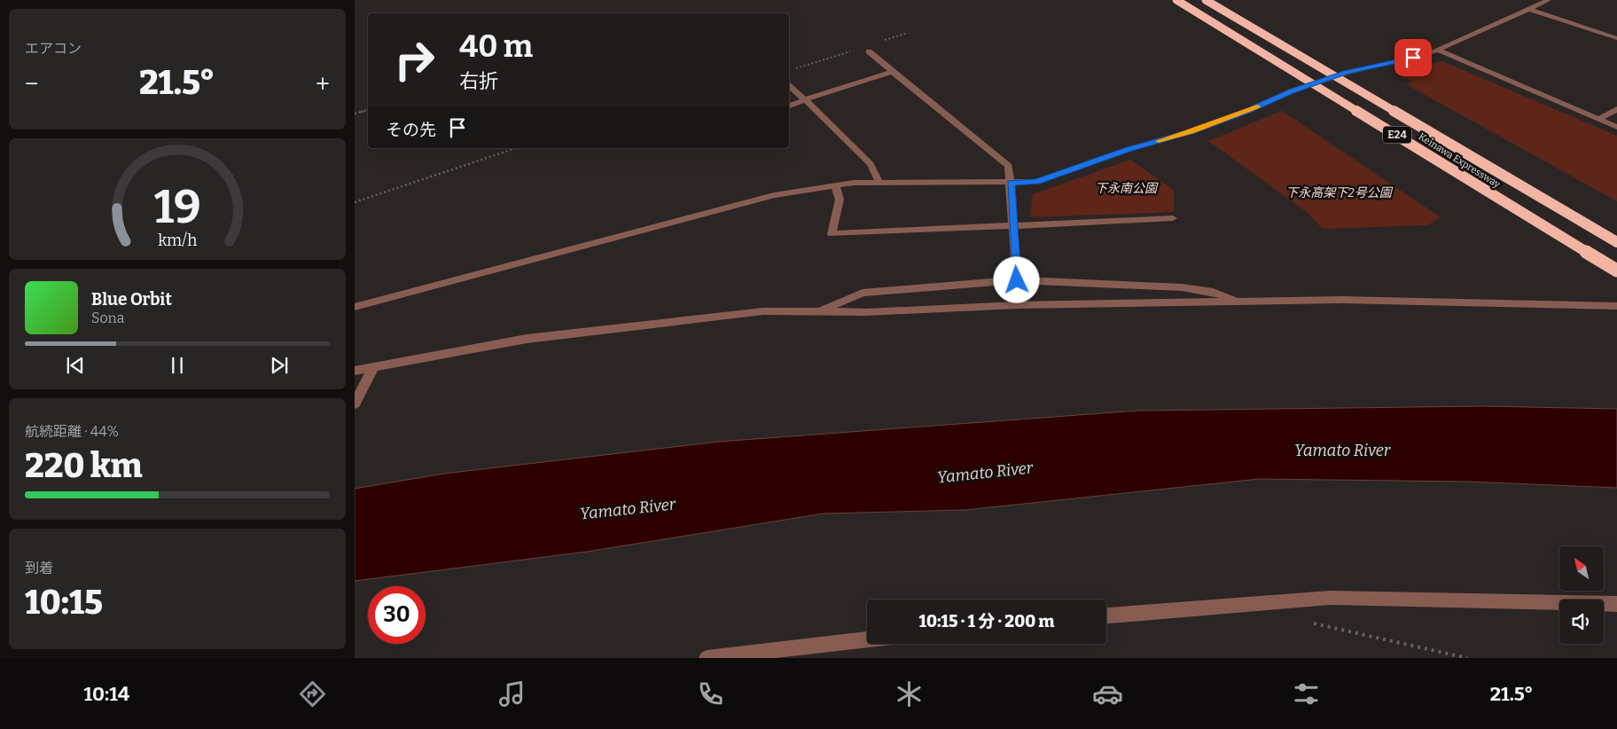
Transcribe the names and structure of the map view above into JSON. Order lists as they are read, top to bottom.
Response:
{
  "streets": {
    "highway": ["E24", "Keinawa Expressway"]
  },
  "water": ["Yamato River"],
  "parks": ["下永南公園", "下永高架下2号公園"],
  "north": "top left",
  "page": {
    "tile": [
      "エアコン",
      ["航続距離 · 44%", "220 km"],
      ["到着", "10:15"]
    ],
    "turn": ["40 m", "右折"],
    "heat": ["−", "21.5°", "+"],
    "then": "その先",
    "song": ["Blue Orbit", "Sona"],
    "limit": "30",
    "trip": "10:15 · 1 分 · 200 m",
    "tabs": ["10:14", "21.5°"],
    "gauge": ["19", "km/h"]
  }
}
